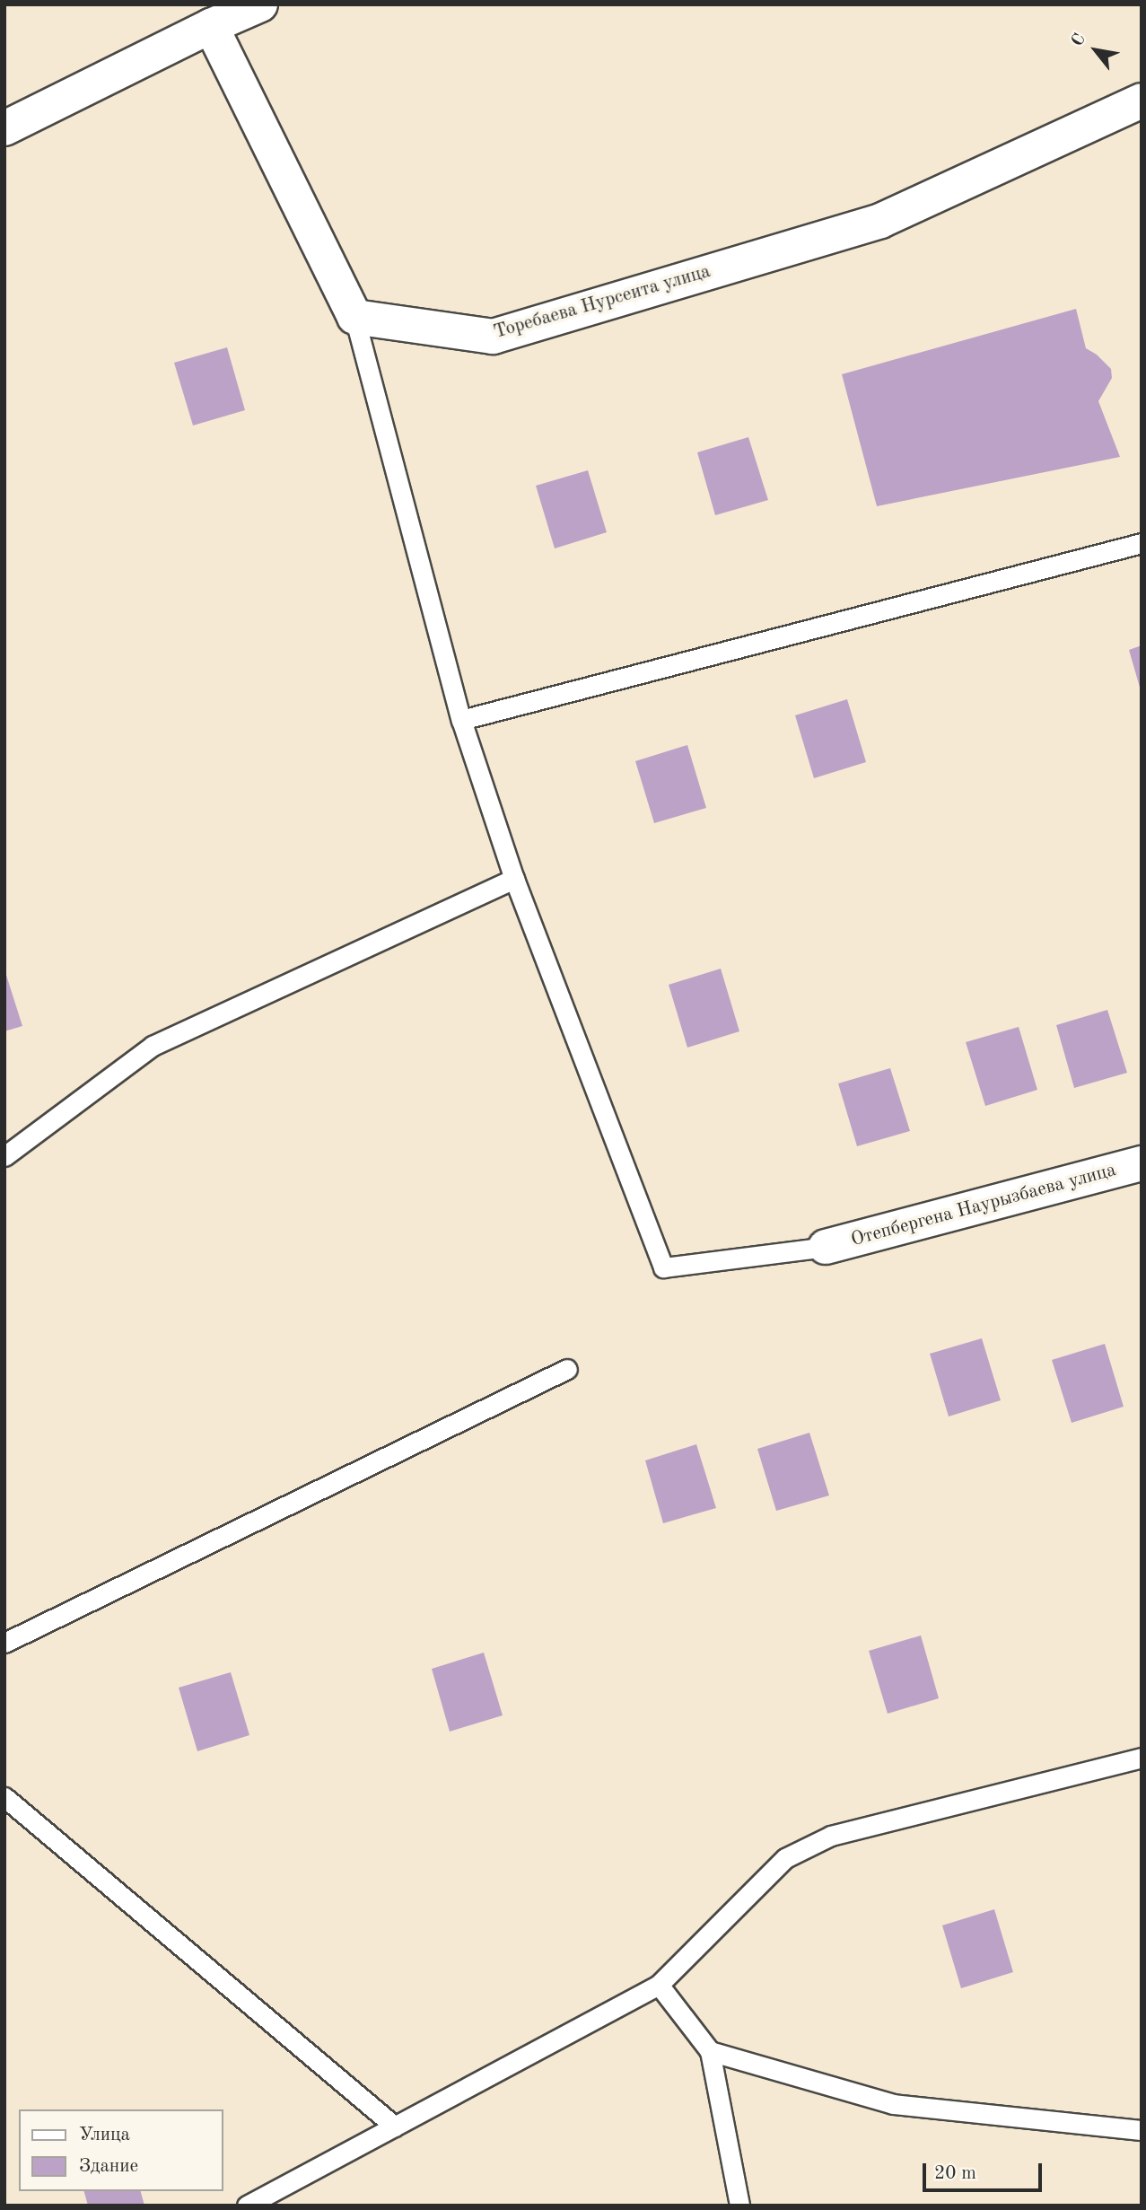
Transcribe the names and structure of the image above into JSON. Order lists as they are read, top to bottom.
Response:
{
  "streets": {
    "main road": ["Торебаева Нурсеита улица", "Отепбергена Наурызбаева улица"]
  },
  "legend": ["Улица", "Здание"],
  "scale_bar": "20 m",
  "north": "top left"
}
